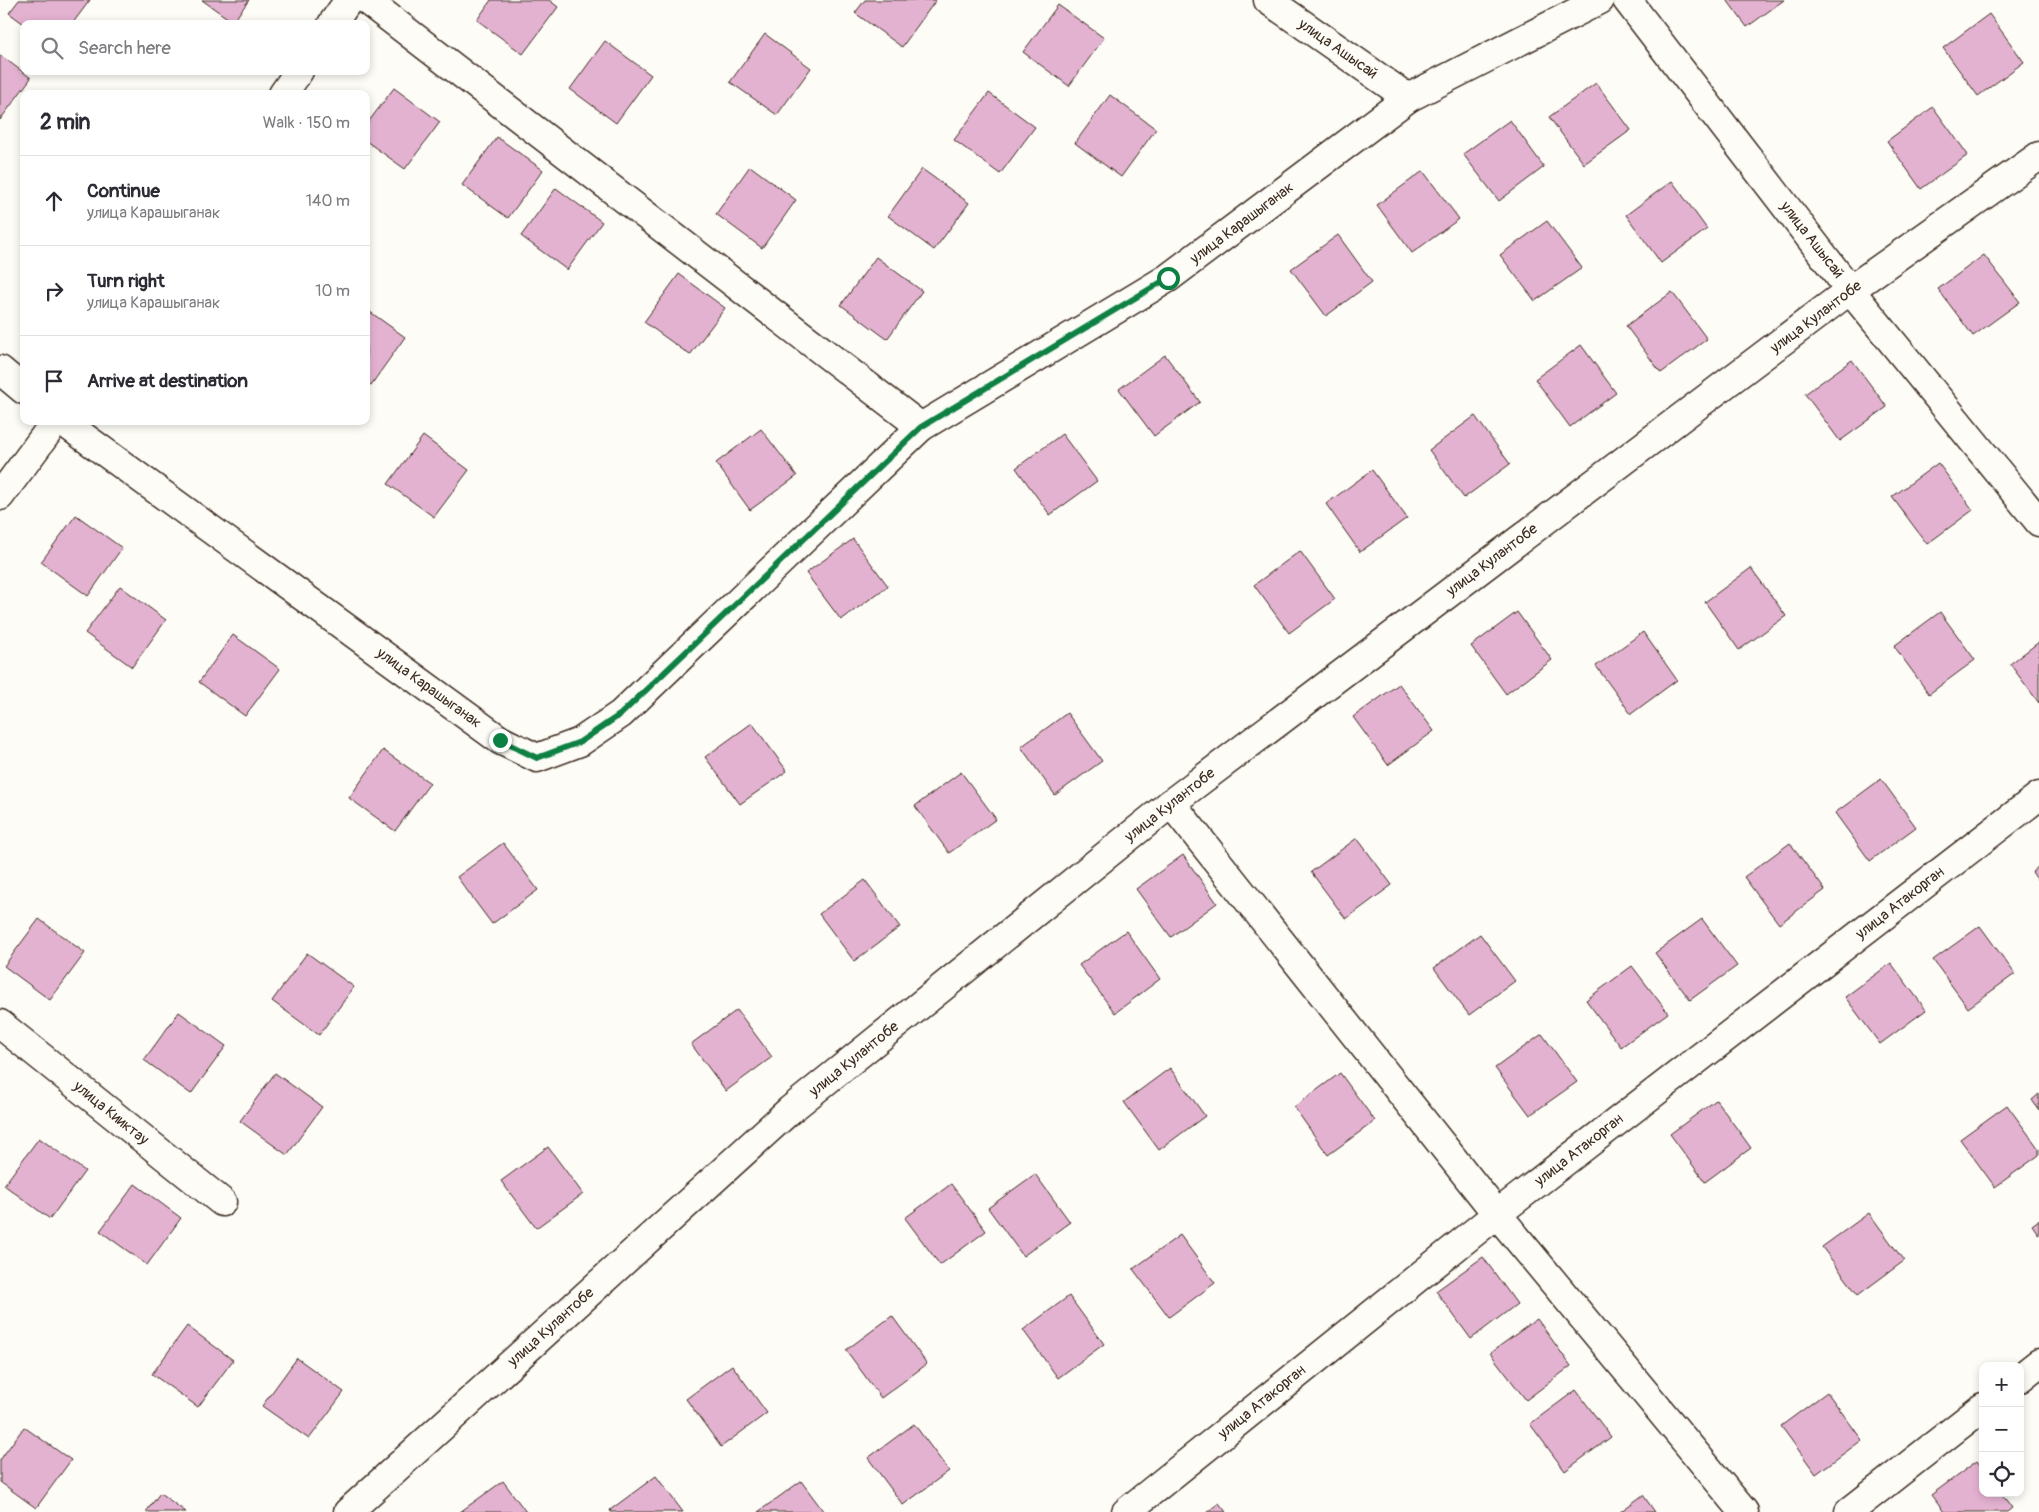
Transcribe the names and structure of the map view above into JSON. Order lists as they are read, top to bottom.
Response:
{
  "streets": {
    "street": [
      "улица Ашысай",
      "улица Карашыганак",
      "улица Кулантобе",
      "улица Атакорган",
      "улица Кииктау"
    ]
  },
  "crossings": [
    ["улица Ашысай", "улица Карашыганак"],
    ["улица Ашысай", "улица Кулантобе"]
  ],
  "page": {
    "search": "Search here",
    "heading": ["2 min", "Walk · 150 m"],
    "list": [
      ["Continue", "улица Карашыганак", "140 m"],
      ["Turn right", "улица Карашыганак", "10 m"],
      "Arrive at destination"
    ],
    "map_buttons": ["+", "−"]
  }
}
